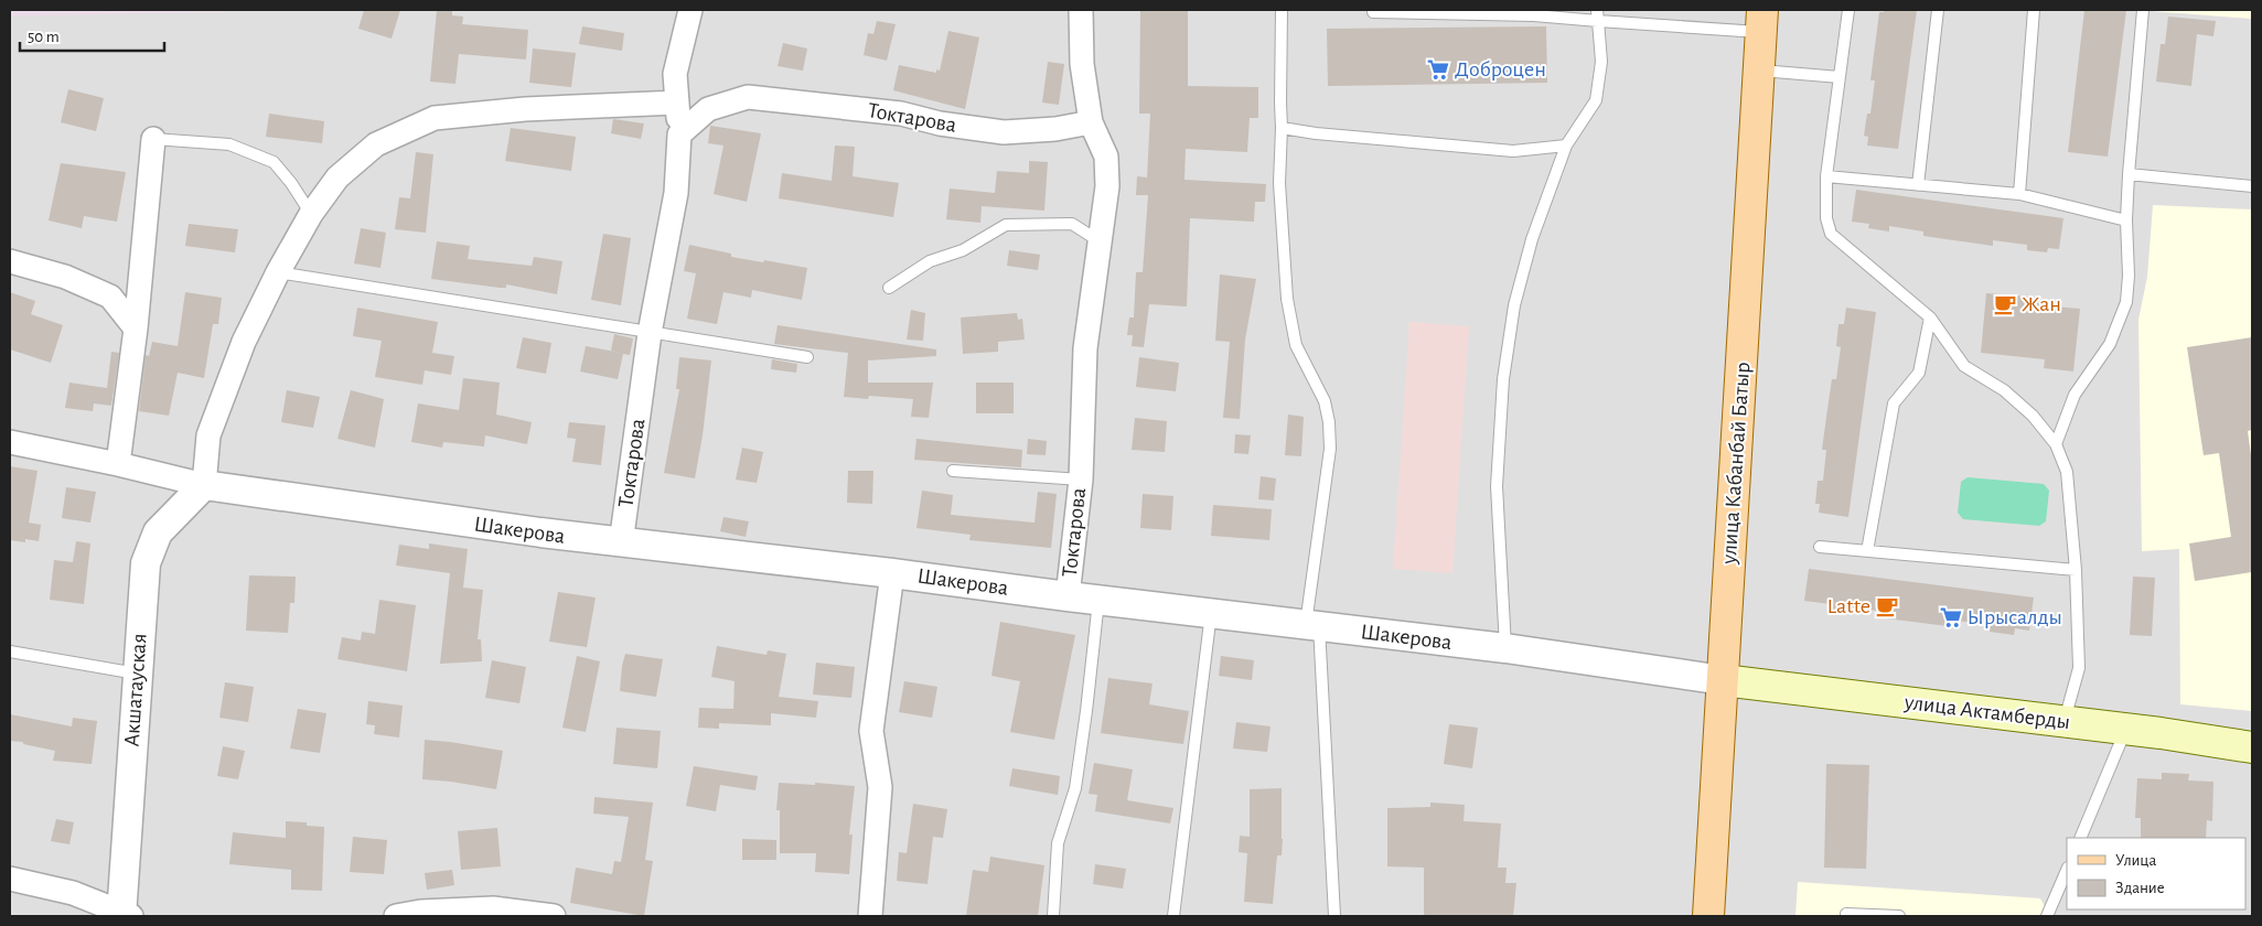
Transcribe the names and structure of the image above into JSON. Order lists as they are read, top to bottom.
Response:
{
  "streets": {
    "main road": ["улица Кабанбай Батыр", "улица Актамберды"],
    "street": ["Токтарова", "Шакерова", "Акшатауская"]
  },
  "crossings": [
    ["Токтарова", "Шакерова"],
    ["улица Кабанбай Батыр", "Шакерова"],
    ["улица Кабанбай Батыр", "улица Актамберды"],
    ["Шакерова", "Акшатауская"],
    ["Шакерова", "улица Актамберды"]
  ],
  "places": {
    "supermarket": ["Доброцен", "Ырысалды"],
    "cafe": ["Жан", "Latte"]
  },
  "legend": ["Улица", "Здание"],
  "scale_bar": "50 m"
}
